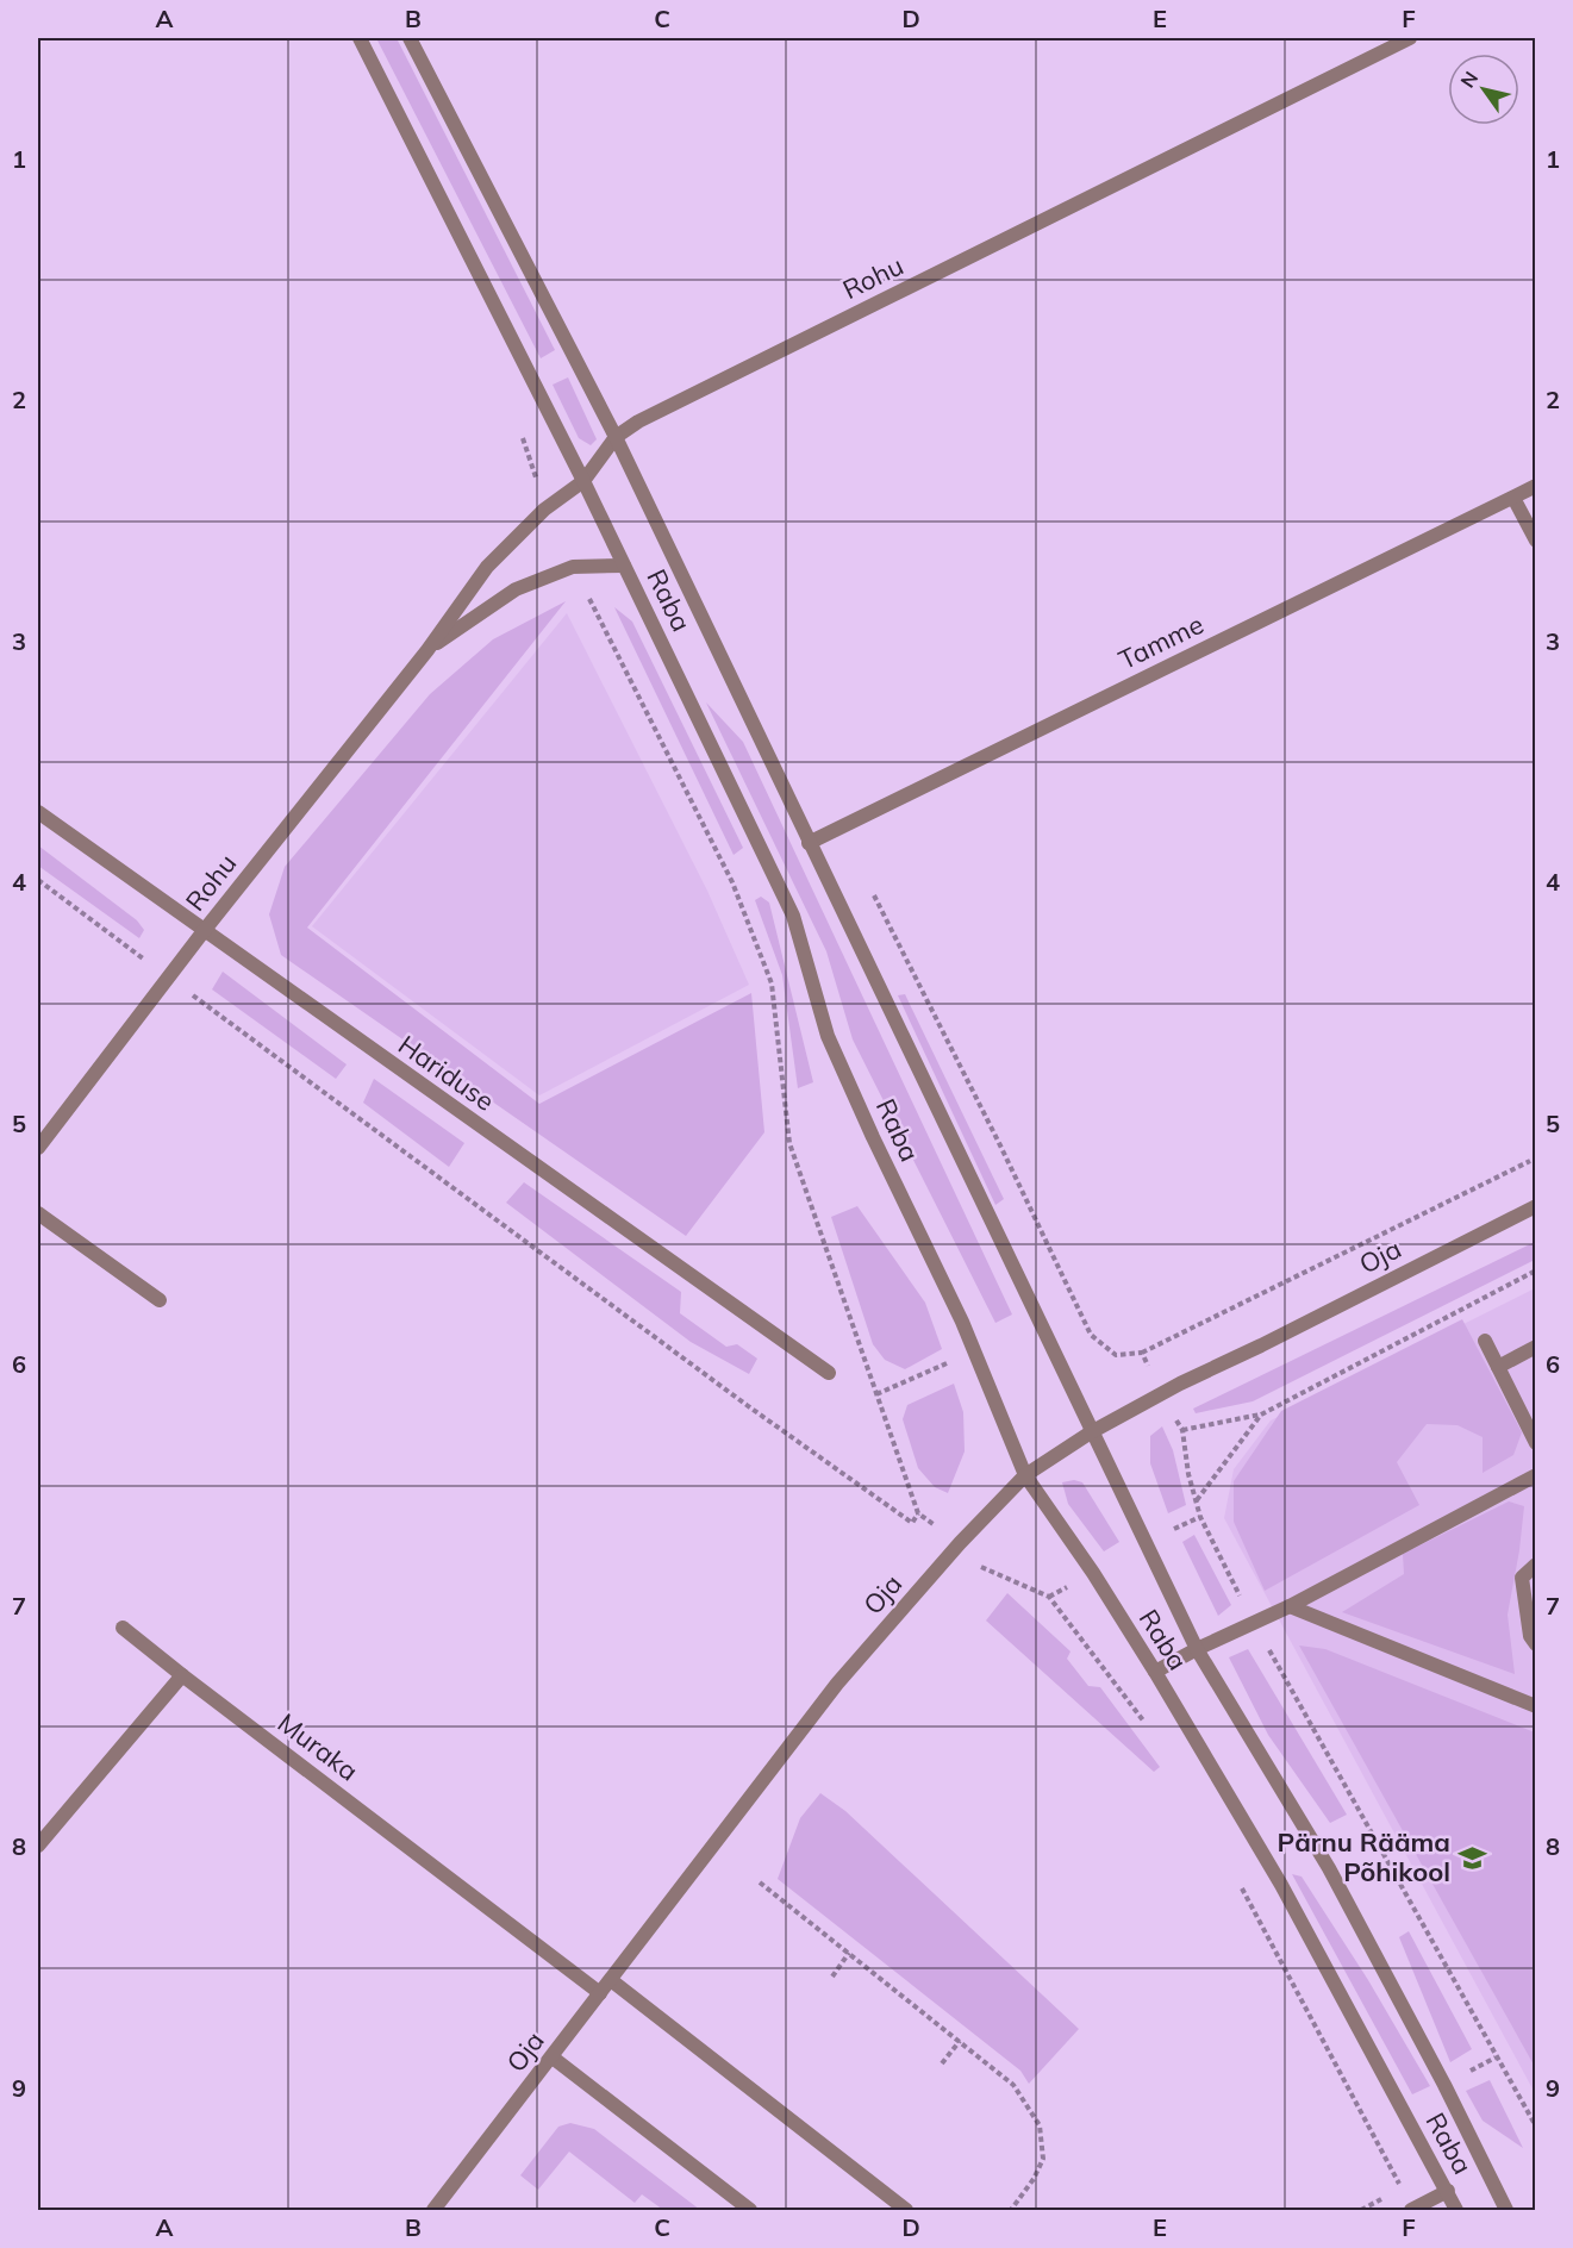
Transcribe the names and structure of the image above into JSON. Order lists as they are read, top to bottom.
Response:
{
  "streets": {
    "street": [
      "Rohu",
      "Raba",
      "Tamme",
      "Hariduse",
      "Oja",
      "Muraka"
    ]
  },
  "crossings": [
    ["Rohu", "Raba"],
    ["Rohu", "Hariduse"],
    ["Raba", "Tamme"],
    ["Raba", "Oja"],
    ["Oja", "Muraka"]
  ],
  "places": {
    "school or university": ["Pärnu Rääma Põhikool"]
  },
  "north": "top left",
  "grid": {
    "columns": [
      "A",
      "B",
      "C",
      "D",
      "E",
      "F"
    ],
    "rows": [
      "1",
      "2",
      "3",
      "4",
      "5",
      "6",
      "7",
      "8",
      "9"
    ]
  }
}
